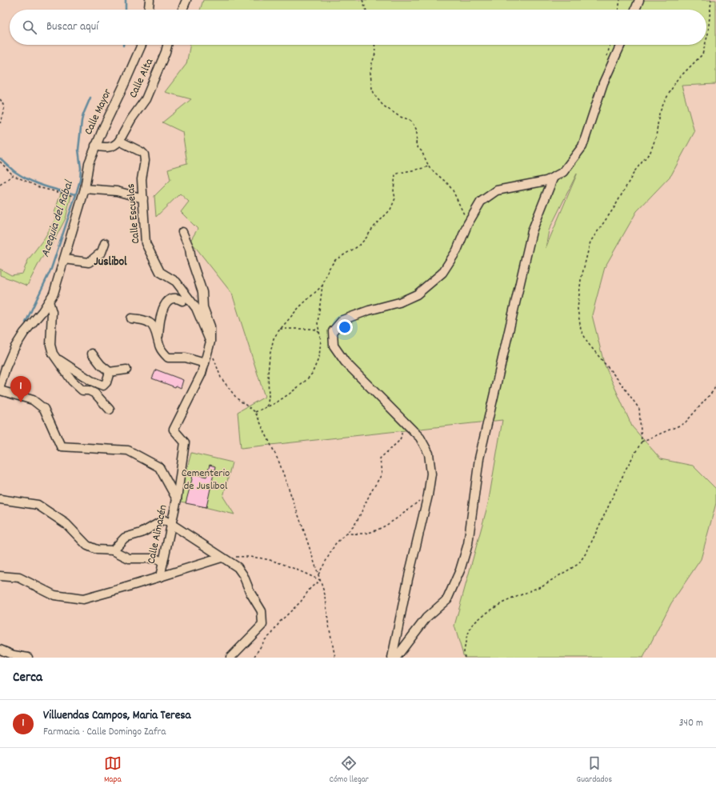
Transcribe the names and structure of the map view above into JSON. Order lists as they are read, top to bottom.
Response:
{
  "streets": {
    "street": [
      "Calle Alta",
      "Calle Mayor",
      "Calle Escuelas",
      "Calle Almacén"
    ]
  },
  "crossings": [
    ["Calle Alta", "Calle Escuelas"],
    ["Calle Escuelas", "Calle Almacén"]
  ],
  "districts": ["Juslibol"],
  "water": ["Acequia del Rabal"],
  "parks": ["Cementerio de Juslibol"],
  "page": {
    "search": "Buscar aquí",
    "pins": "1",
    "heading": "Cerca",
    "list": [
      {
        "mark": "1",
        "name": "Villuendas Campos, Maria Teresa",
        "note": "Farmacia · Calle Domingo Zafra",
        "value": "340 m"
      }
    ],
    "nav": ["Mapa", "Cómo llegar", "Guardados"]
  }
}
